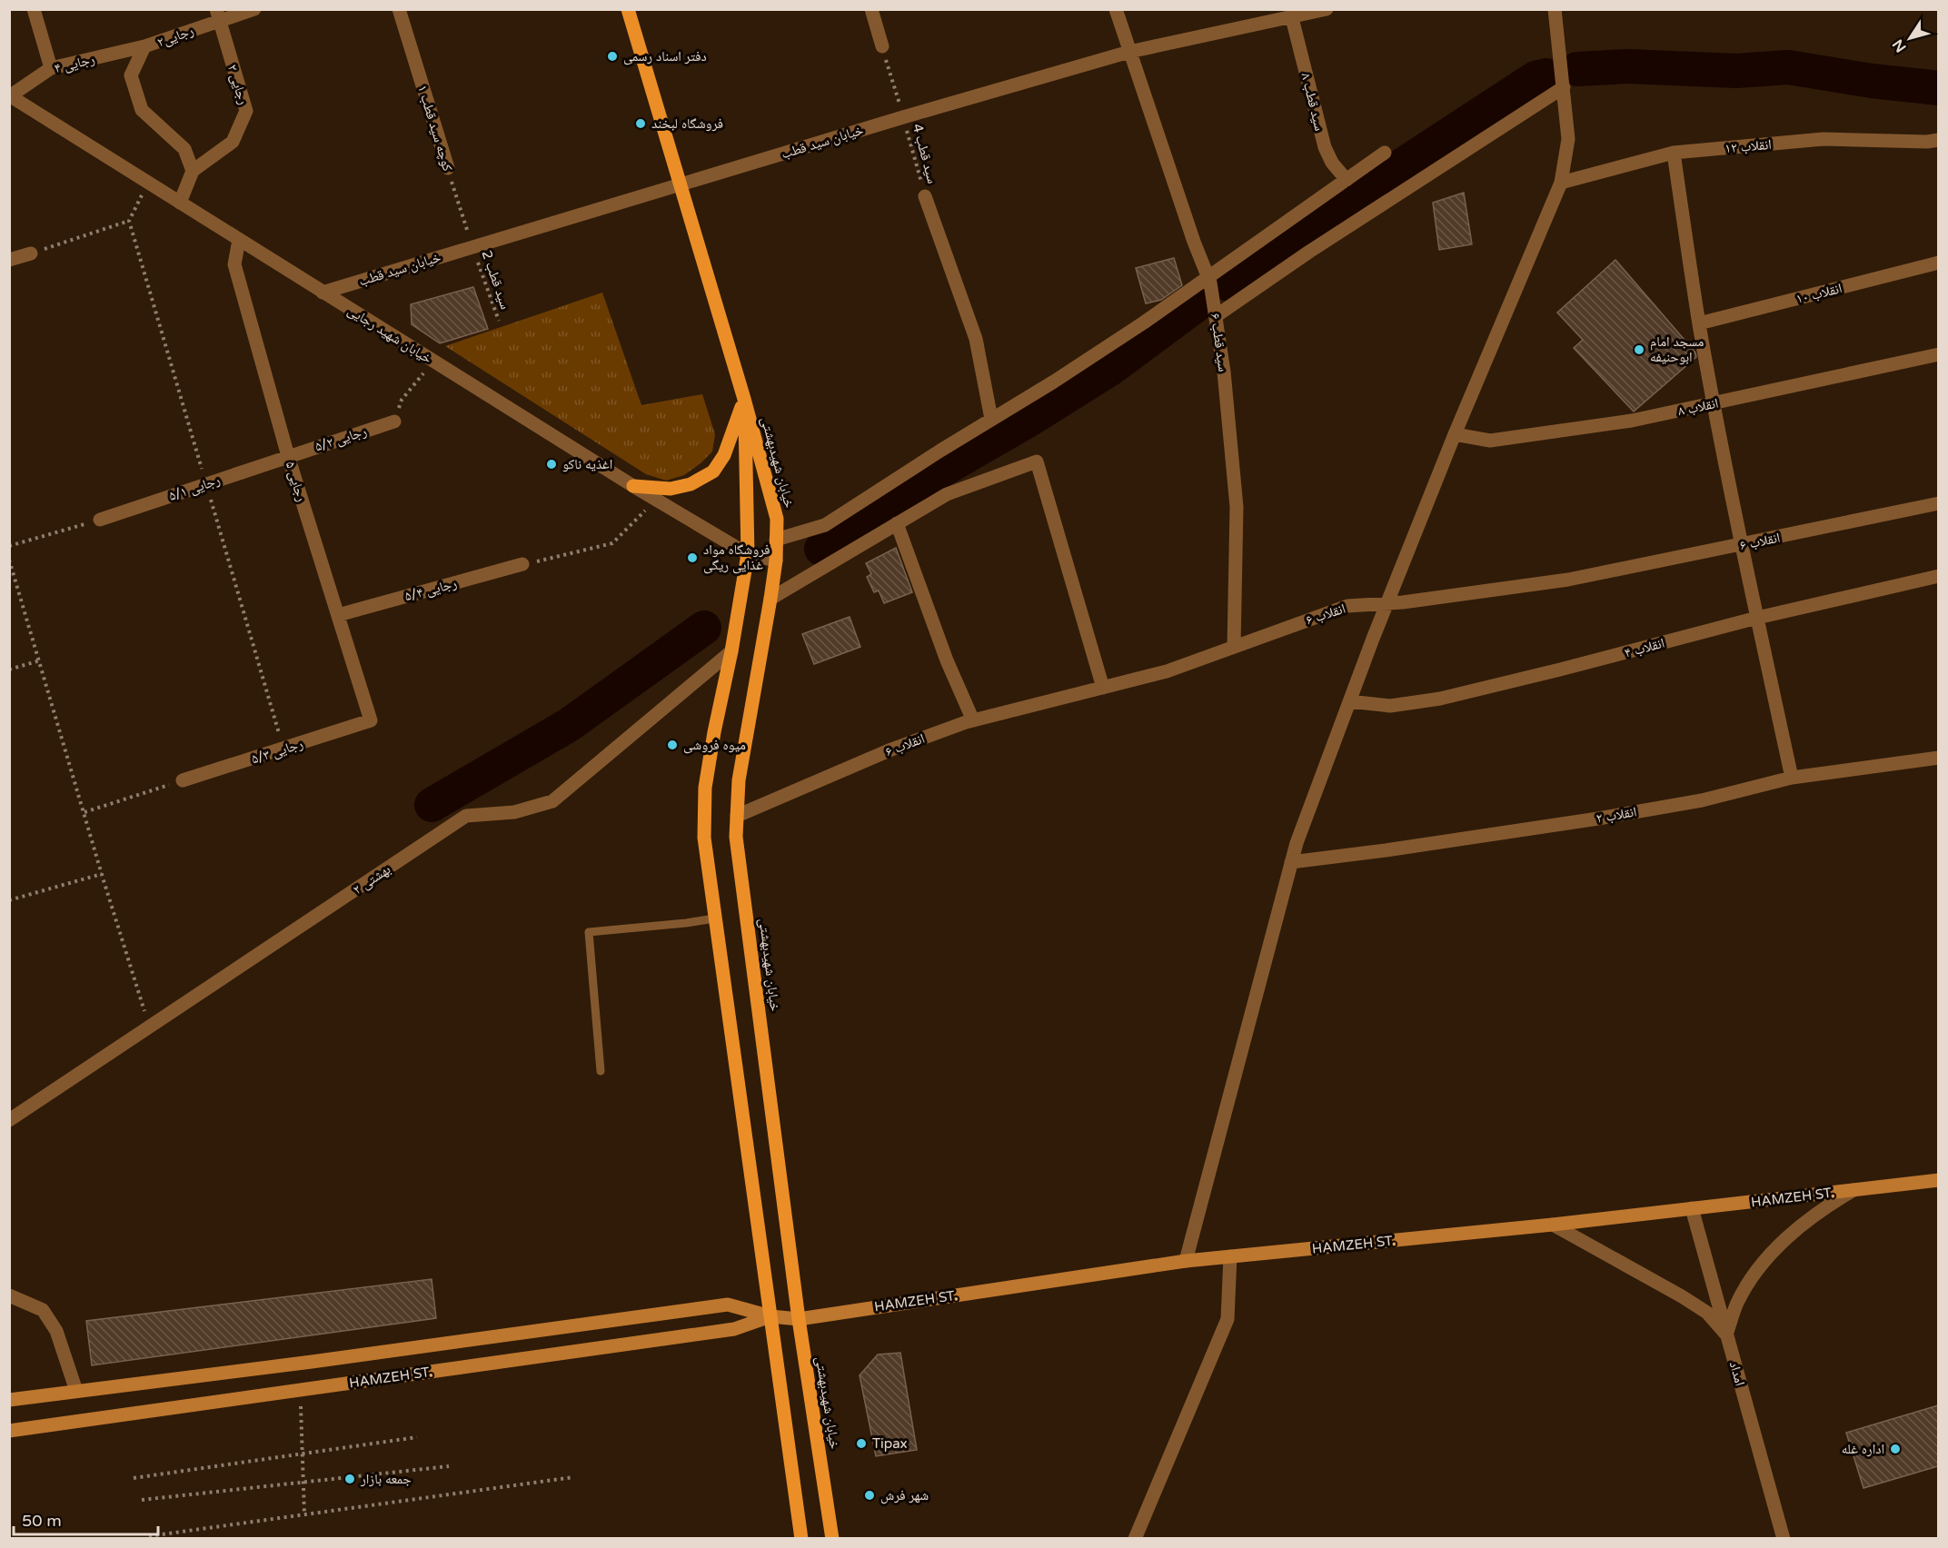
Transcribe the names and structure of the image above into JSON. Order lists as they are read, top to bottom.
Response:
{
  "streets": {
    "main road": ["خیابان شهیدبهشتی", "HAMZEH ST."],
    "street": [
      "رجایی۲",
      "رجایی ۴",
      "رجایی ۲",
      "سید قطب ۸",
      "کوچه سید قطب ۱",
      "خیابان سید قطب",
      "انقلاب ۱۲",
      "انقلاب ۱۰",
      "خیابان شهید رجایی",
      "سید قطب ۶",
      "انقلاب ۸",
      "رجایی ۵/۲",
      "رجایی ۵",
      "رجایی ۵/۱",
      "انقلاب ۶",
      "رجایی ۵/۴",
      "انقلاب ۴",
      "رجایی ۵/۳",
      "انقلاب ۲",
      "بهشتی ۲",
      "امداد"
    ],
    "path": ["سید قطب 4", "سید قطب 2"]
  },
  "crossings": [
    ["رجایی۲", "رجایی ۴"],
    ["رجایی۲", "رجایی ۲"],
    ["رجایی ۴", "خیابان شهید رجایی"],
    ["سید قطب ۸", "خیابان سید قطب"],
    ["کوچه سید قطب ۱", "خیابان سید قطب"],
    ["کوچه سید قطب ۱", "سید قطب 2"],
    ["خیابان سید قطب", "سید قطب 4"],
    ["خیابان سید قطب", "سید قطب 2"],
    ["خیابان سید قطب", "خیابان شهید رجایی"],
    ["خیابان سید قطب", "سید قطب ۶"],
    ["خیابان سید قطب", "خیابان شهیدبهشتی"],
    ["خیابان شهید رجایی", "خیابان شهیدبهشتی"],
    ["خیابان شهید رجایی", "رجایی ۵"],
    ["سید قطب ۶", "انقلاب ۶"],
    ["رجایی ۵/۲", "رجایی ۵"],
    ["رجایی ۵/۲", "رجایی ۵/۱"],
    ["خیابان شهیدبهشتی", "انقلاب ۶"],
    ["خیابان شهیدبهشتی", "بهشتی ۲"],
    ["خیابان شهیدبهشتی", "HAMZEH ST."],
    ["رجایی ۵", "رجایی ۵/۱"],
    ["رجایی ۵", "رجایی ۵/۴"],
    ["رجایی ۵", "رجایی ۵/۳"],
    ["HAMZEH ST.", "امداد"]
  ],
  "places": [
    "دفتر اسناد رسمی",
    "فروشگاه لبخند",
    "مسجد امام ابوحنیفه",
    "اغذیه ناکو",
    "فروشگاه مواد غذایی ریگی",
    "میوه فروشی",
    "Tipax",
    "اداره غله",
    "جمعه بازار",
    "شهر فرش"
  ],
  "scale_bar": "50 m",
  "north": "bottom left"
}
